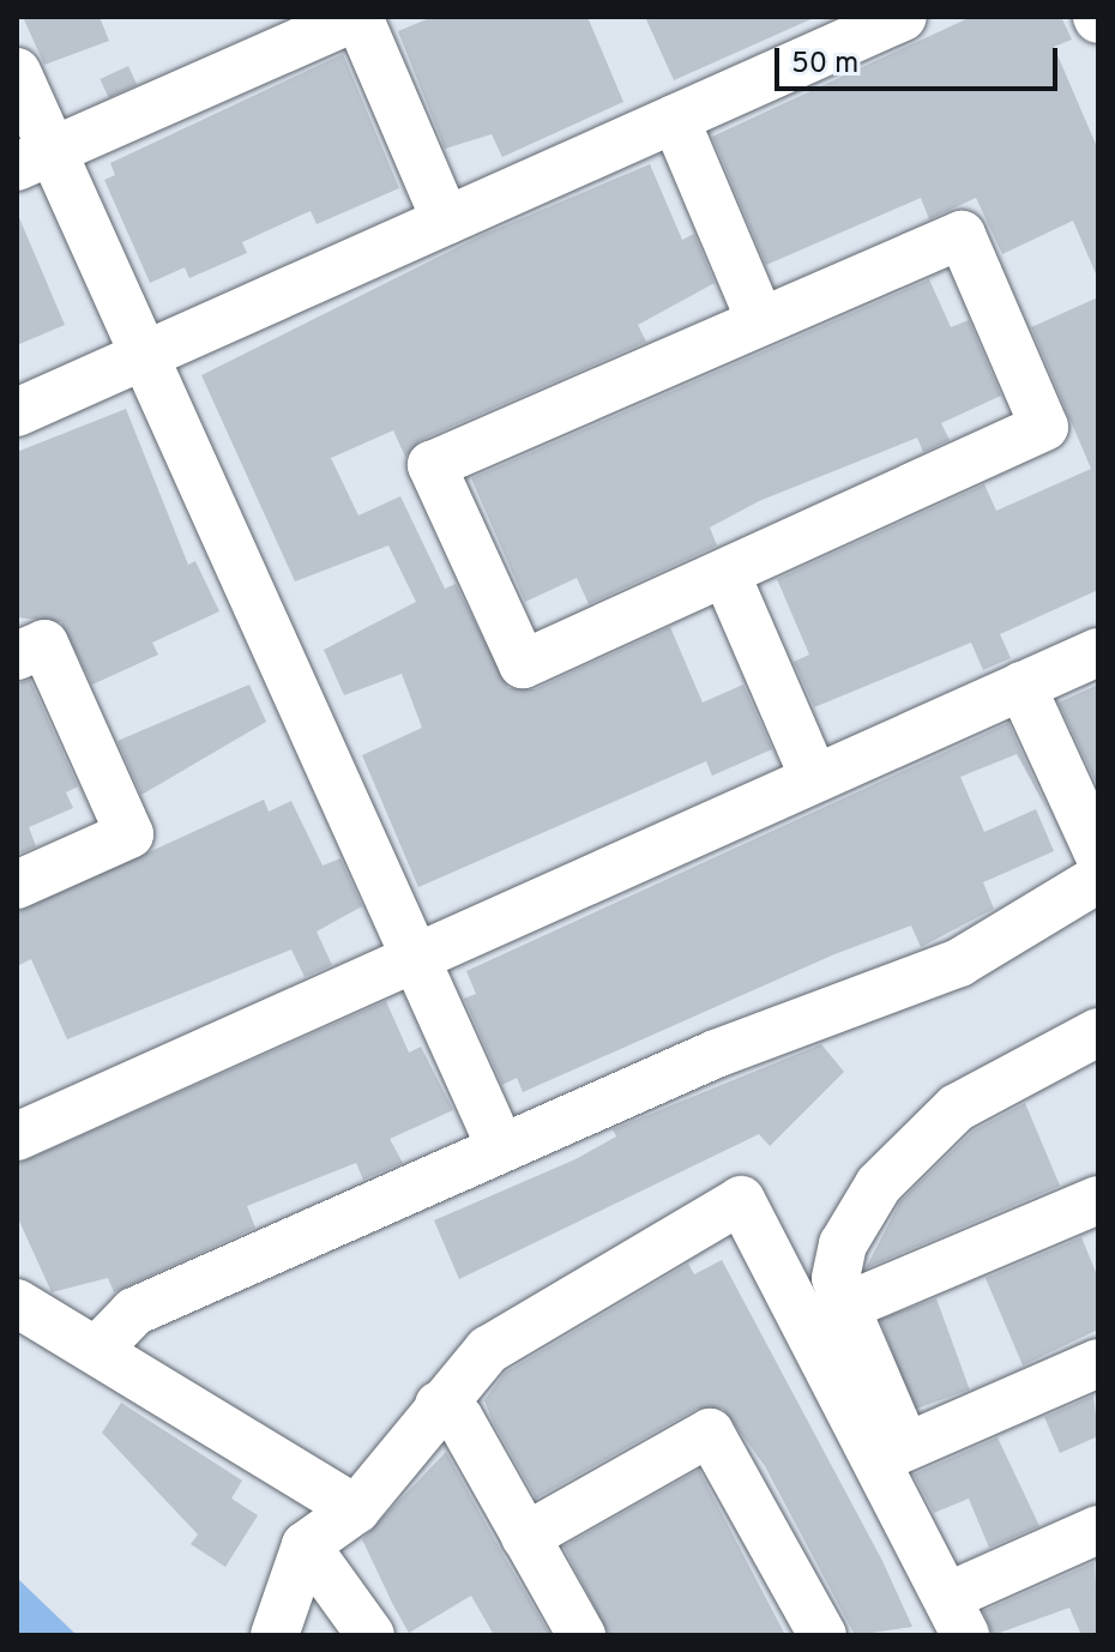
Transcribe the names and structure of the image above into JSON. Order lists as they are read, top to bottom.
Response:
{
  "scale_bar": "50 m"
}
